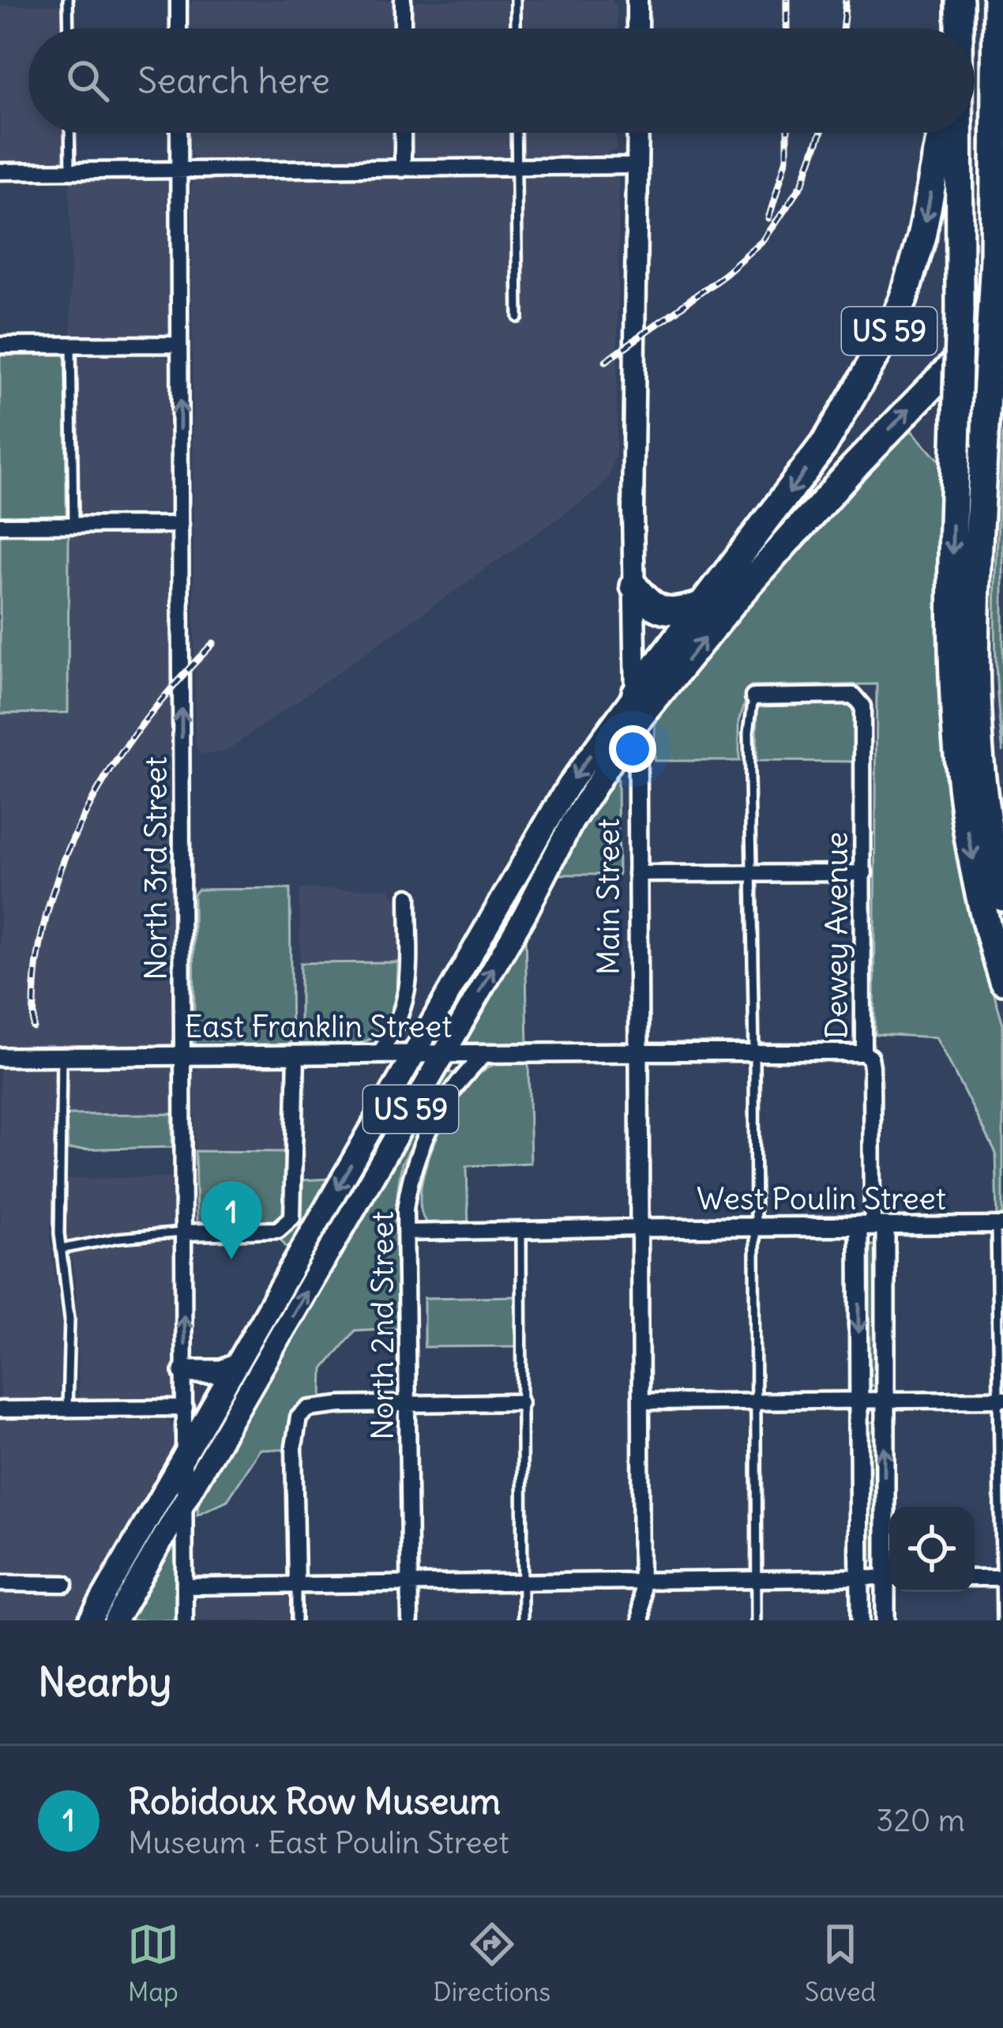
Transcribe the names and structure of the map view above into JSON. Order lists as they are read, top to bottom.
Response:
{
  "streets": {
    "highway": ["US 59"],
    "main road": ["Main Street"],
    "street": [
      "North 3rd Street",
      "Dewey Avenue",
      "East Franklin Street",
      "West Poulin Street",
      "North 2nd Street"
    ]
  },
  "crossings": [
    ["US 59", "North 3rd Street"],
    ["US 59", "Main Street"],
    ["US 59", "East Franklin Street"],
    ["North 3rd Street", "East Franklin Street"],
    ["Main Street", "East Franklin Street"],
    ["Main Street", "West Poulin Street"],
    ["Dewey Avenue", "West Poulin Street"],
    ["East Franklin Street", "North 2nd Street"]
  ],
  "one_way": ["North 3rd Street"],
  "page": {
    "search": "Search here",
    "pins": "1",
    "heading": "Nearby",
    "list": [
      {
        "mark": "1",
        "name": "Robidoux Row Museum",
        "note": "Museum · East Poulin Street",
        "value": "320 m"
      }
    ],
    "nav": ["Map", "Directions", "Saved"]
  }
}
